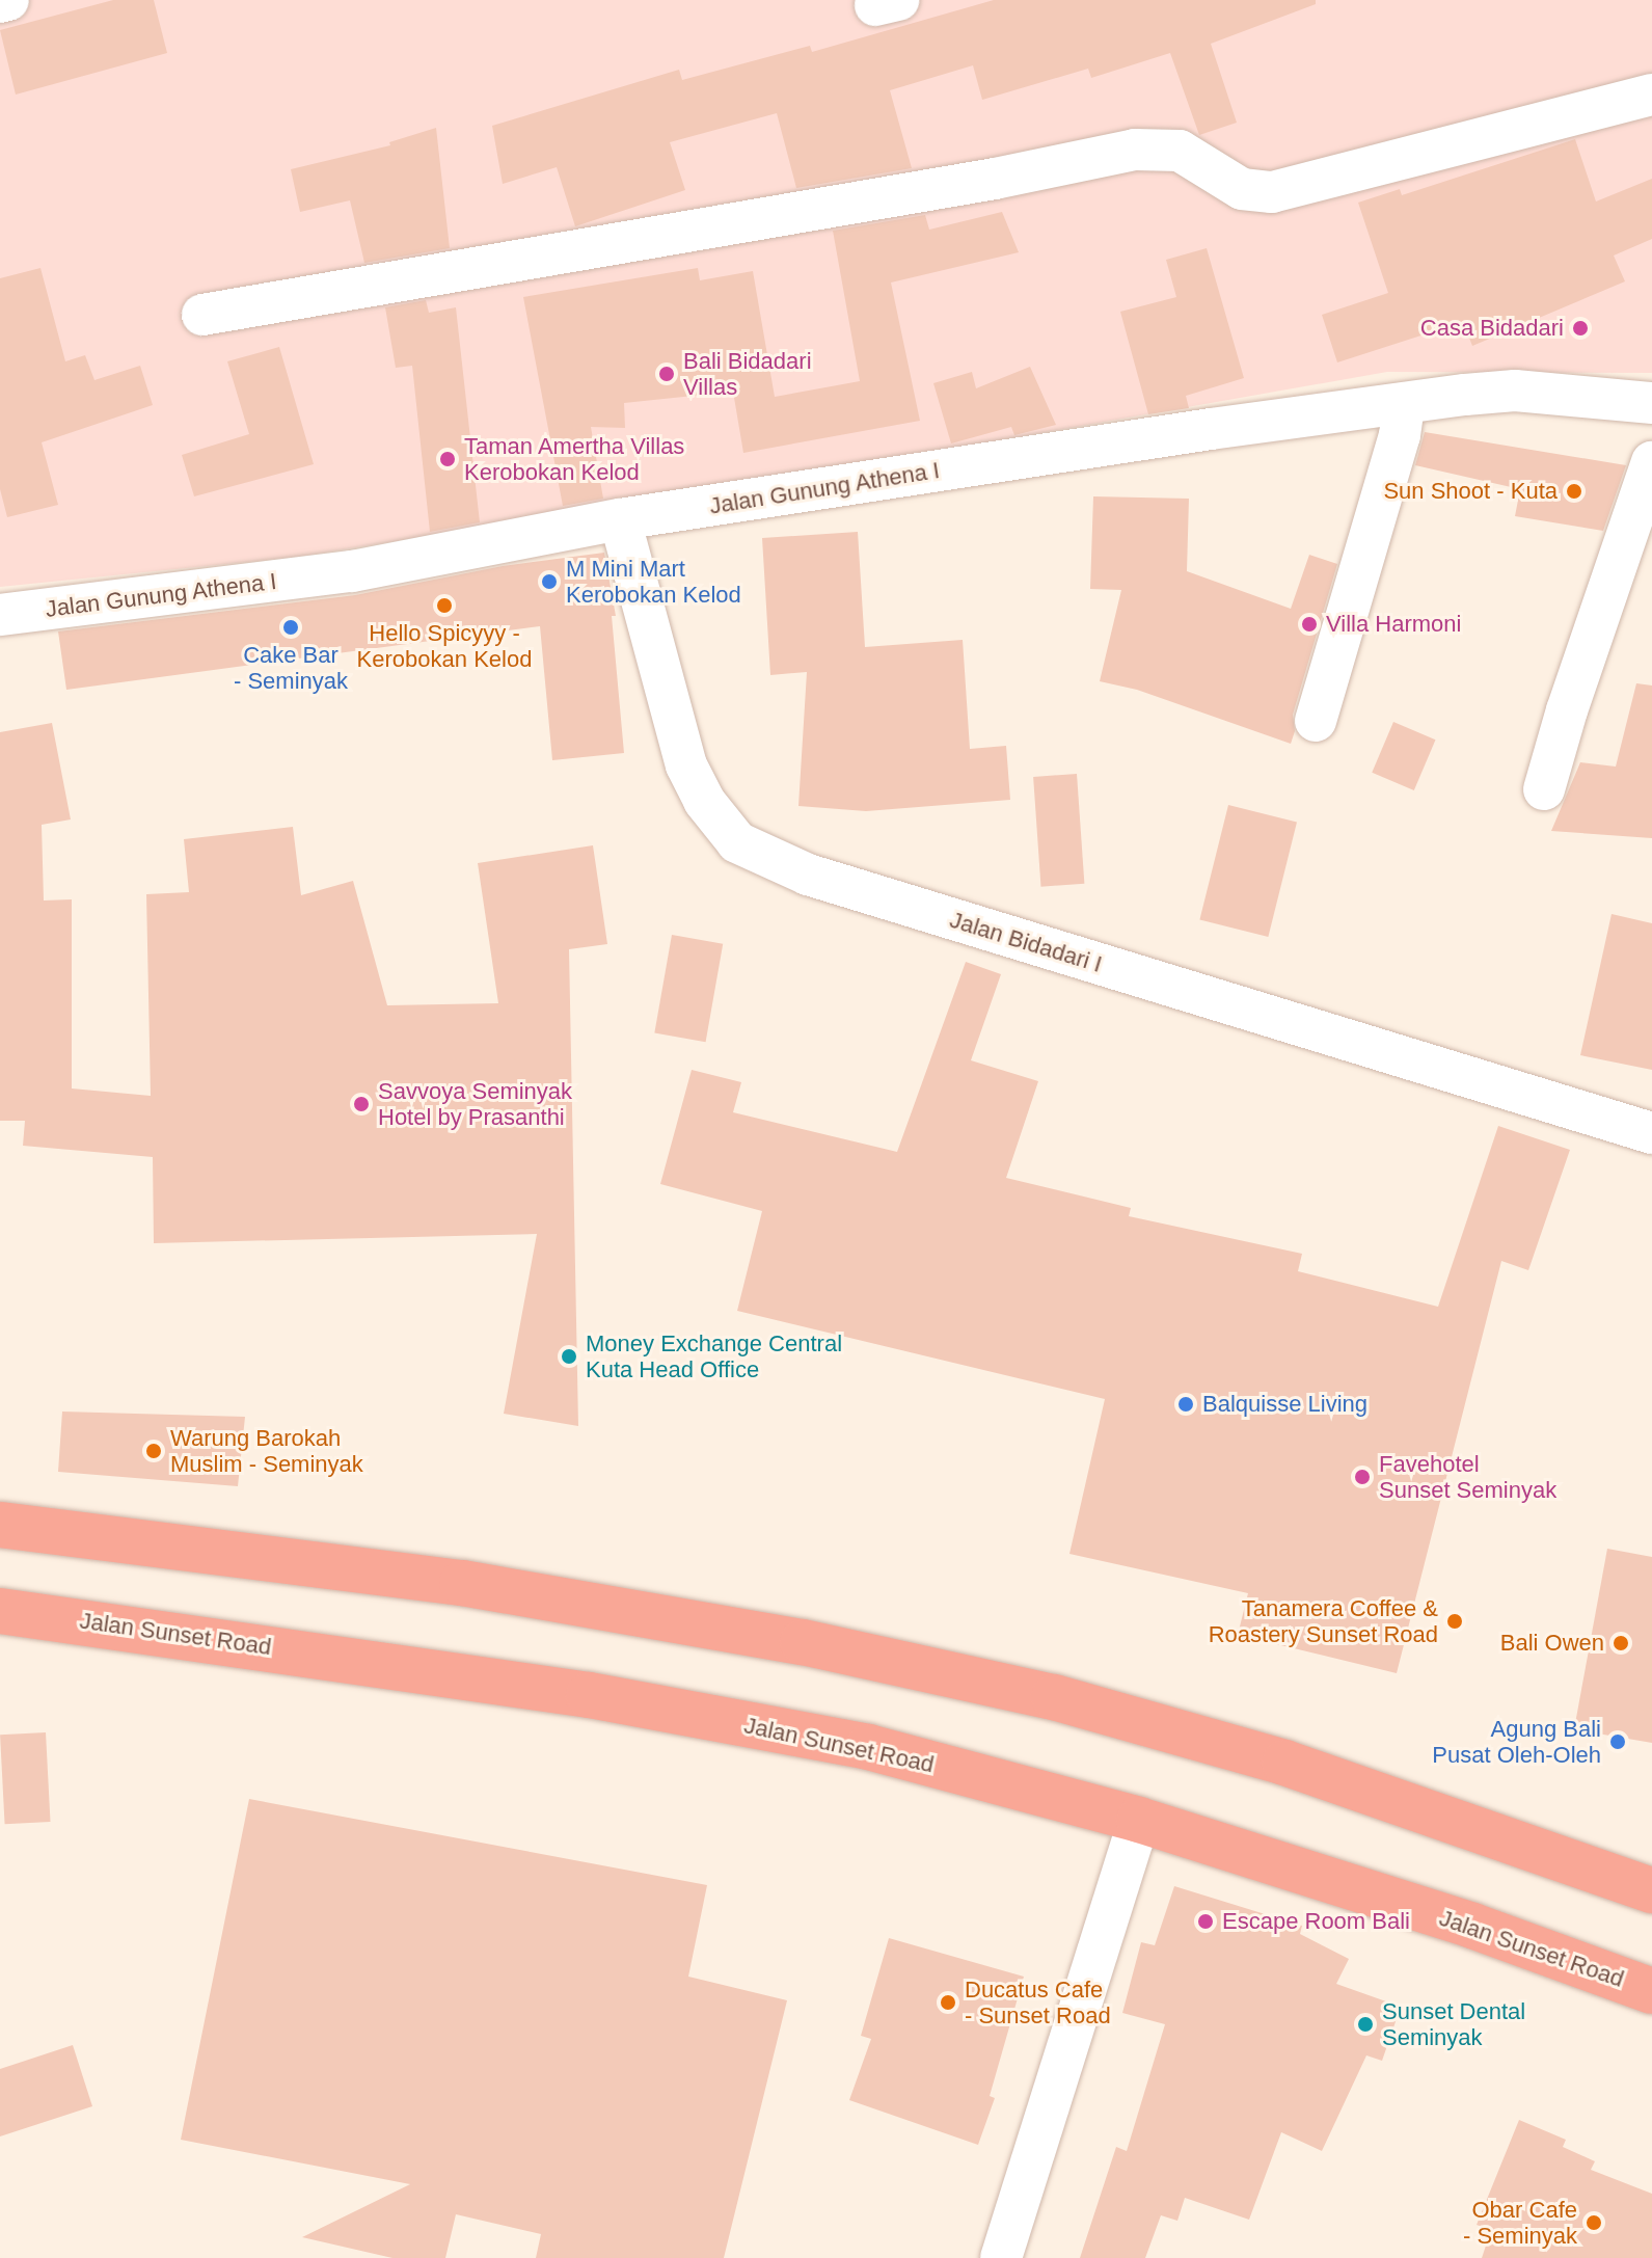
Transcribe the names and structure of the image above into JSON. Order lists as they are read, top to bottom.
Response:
{
  "streets": {
    "highway": ["Jalan Sunset Road"],
    "street": ["Jalan Gunung Athena I", "Jalan Bidadari I"]
  },
  "crossings": [
    ["Jalan Gunung Athena I", "Jalan Bidadari I"]
  ],
  "places": [
    "Casa Bidadari",
    "Bali Bidadari Villas",
    "Taman Amertha Villas Kerobokan Kelod",
    "Sun Shoot - Kuta",
    "M Mini Mart Kerobokan Kelod",
    "Hello Spicyyy - Kerobokan Kelod",
    "Villa Harmoni",
    "Cake Bar - Seminyak",
    "Savvoya Seminyak Hotel by Prasanthi",
    "Money Exchange Central Kuta Head Office",
    "Balquisse Living",
    "Warung Barokah Muslim - Seminyak",
    "Favehotel Sunset Seminyak",
    "Tanamera Coffee & Roastery Sunset Road",
    "Bali Owen",
    "Agung Bali Pusat Oleh-Oleh",
    "Escape Room Bali",
    "Ducatus Cafe - Sunset Road",
    "Sunset Dental Seminyak",
    "Obar Cafe - Seminyak"
  ]
}
